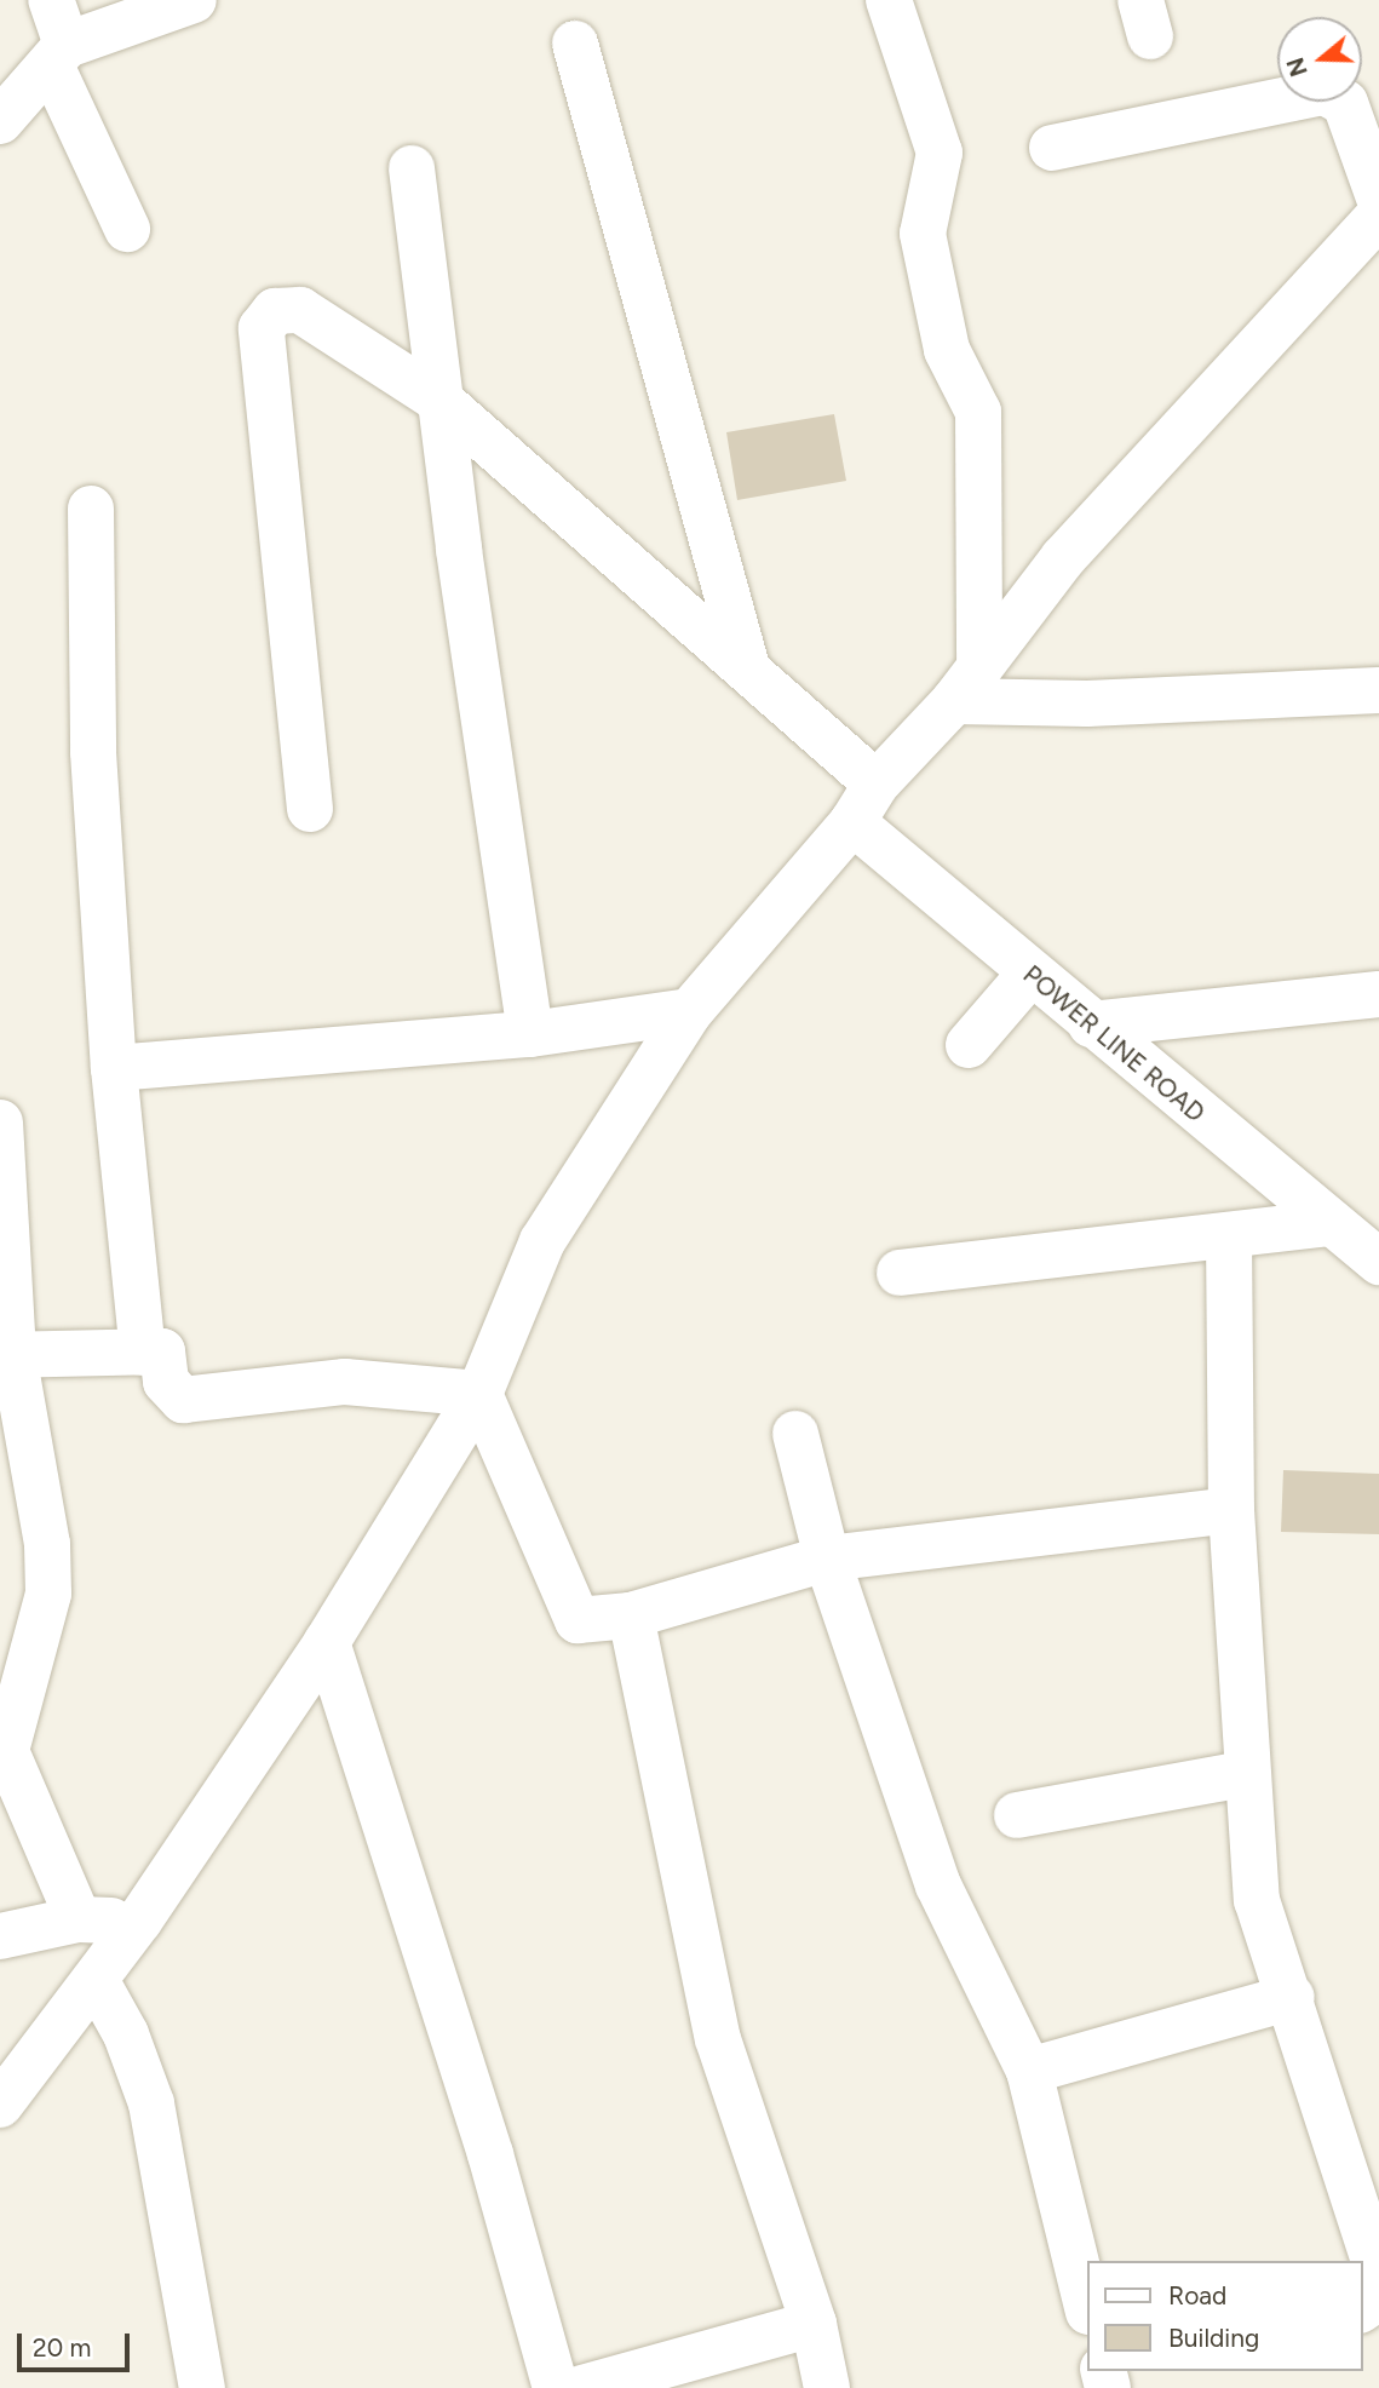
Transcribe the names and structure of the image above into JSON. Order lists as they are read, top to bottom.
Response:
{
  "streets": {
    "street": ["POWER LINE ROAD"]
  },
  "legend": ["Road", "Building"],
  "scale_bar": "20 m",
  "north": "left"
}
